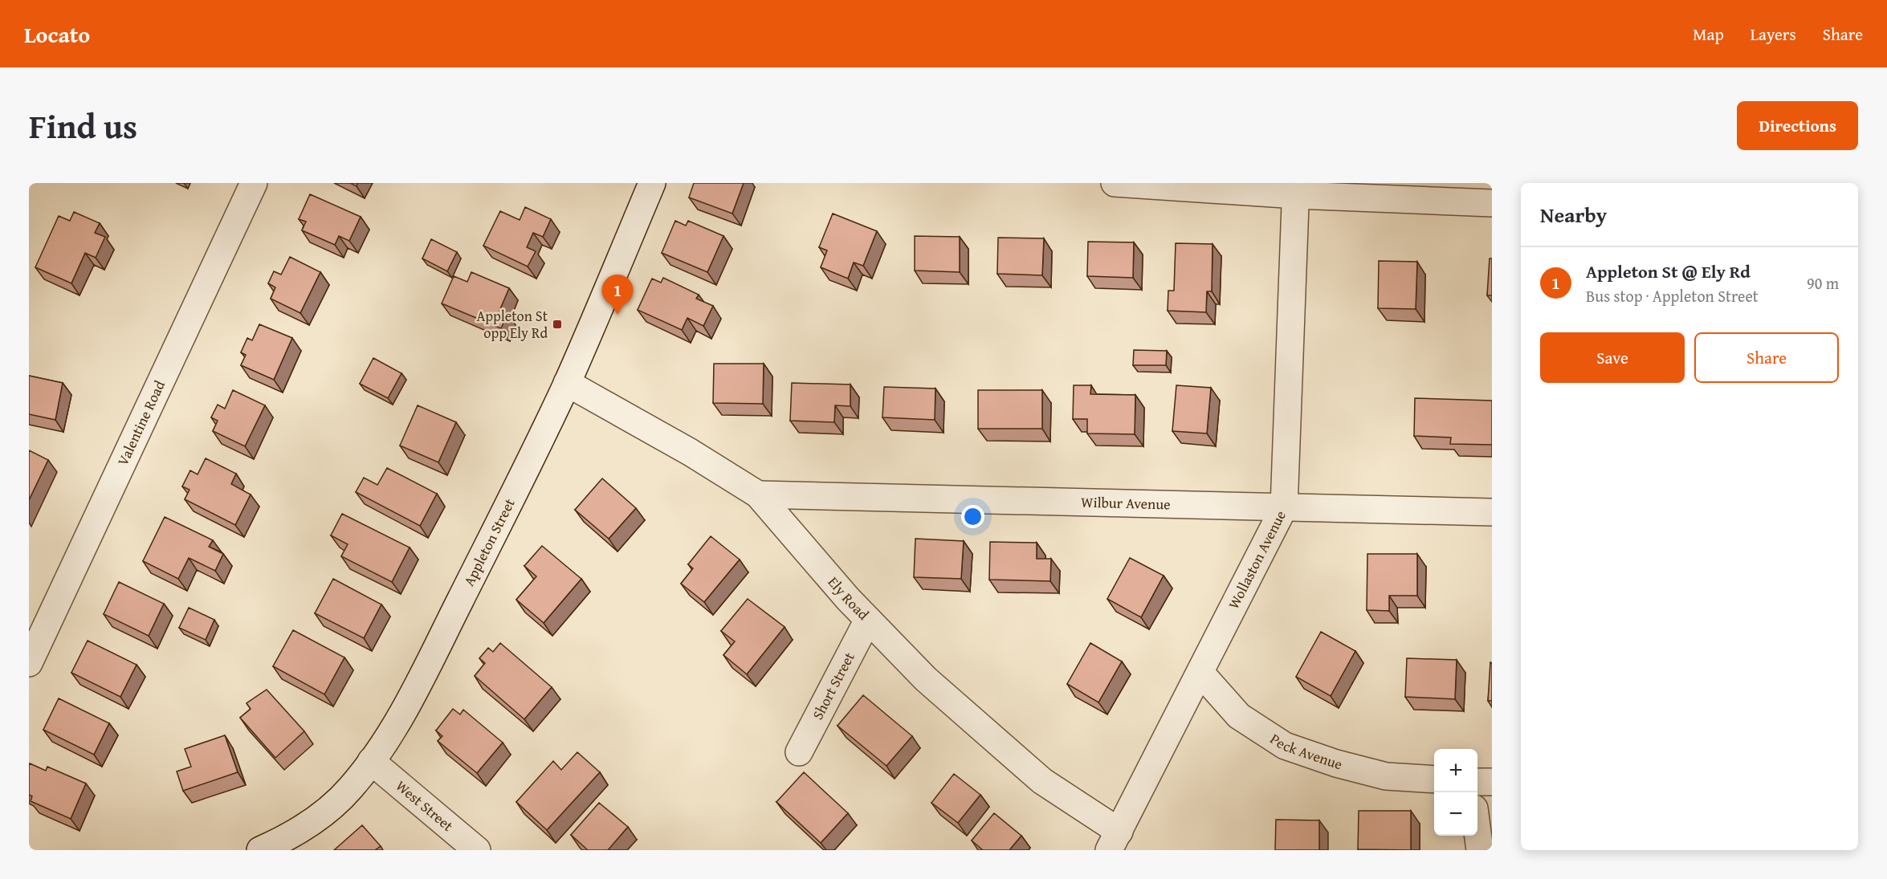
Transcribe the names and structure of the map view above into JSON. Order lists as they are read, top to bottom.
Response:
{
  "streets": {
    "street": [
      "Valentine Road",
      "Wilbur Avenue",
      "Appleton Street",
      "Wollaston Avenue",
      "Ely Road",
      "Short Street",
      "Peck Avenue",
      "West Street"
    ]
  },
  "crossings": [
    ["Wilbur Avenue", "Wollaston Avenue"],
    ["Wilbur Avenue", "Ely Road"],
    ["Appleton Street", "Ely Road"],
    ["Appleton Street", "West Street"],
    ["Wollaston Avenue", "Ely Road"],
    ["Wollaston Avenue", "Peck Avenue"],
    ["Ely Road", "Short Street"]
  ],
  "places": {
    "transit": ["Appleton St opp Ely Rd"]
  },
  "page": {
    "header": "Locato",
    "nav": ["Map", "Layers", "Share"],
    "title": "Find us",
    "buttons": [
      "Directions",
      ["Save", "Share"]
    ],
    "heading": "Nearby",
    "list": [
      {
        "mark": "1",
        "name": "Appleton St @ Ely Rd",
        "note": "Bus stop · Appleton Street",
        "value": "90 m"
      }
    ],
    "pins": "1",
    "map_buttons": ["+", "−"]
  }
}
